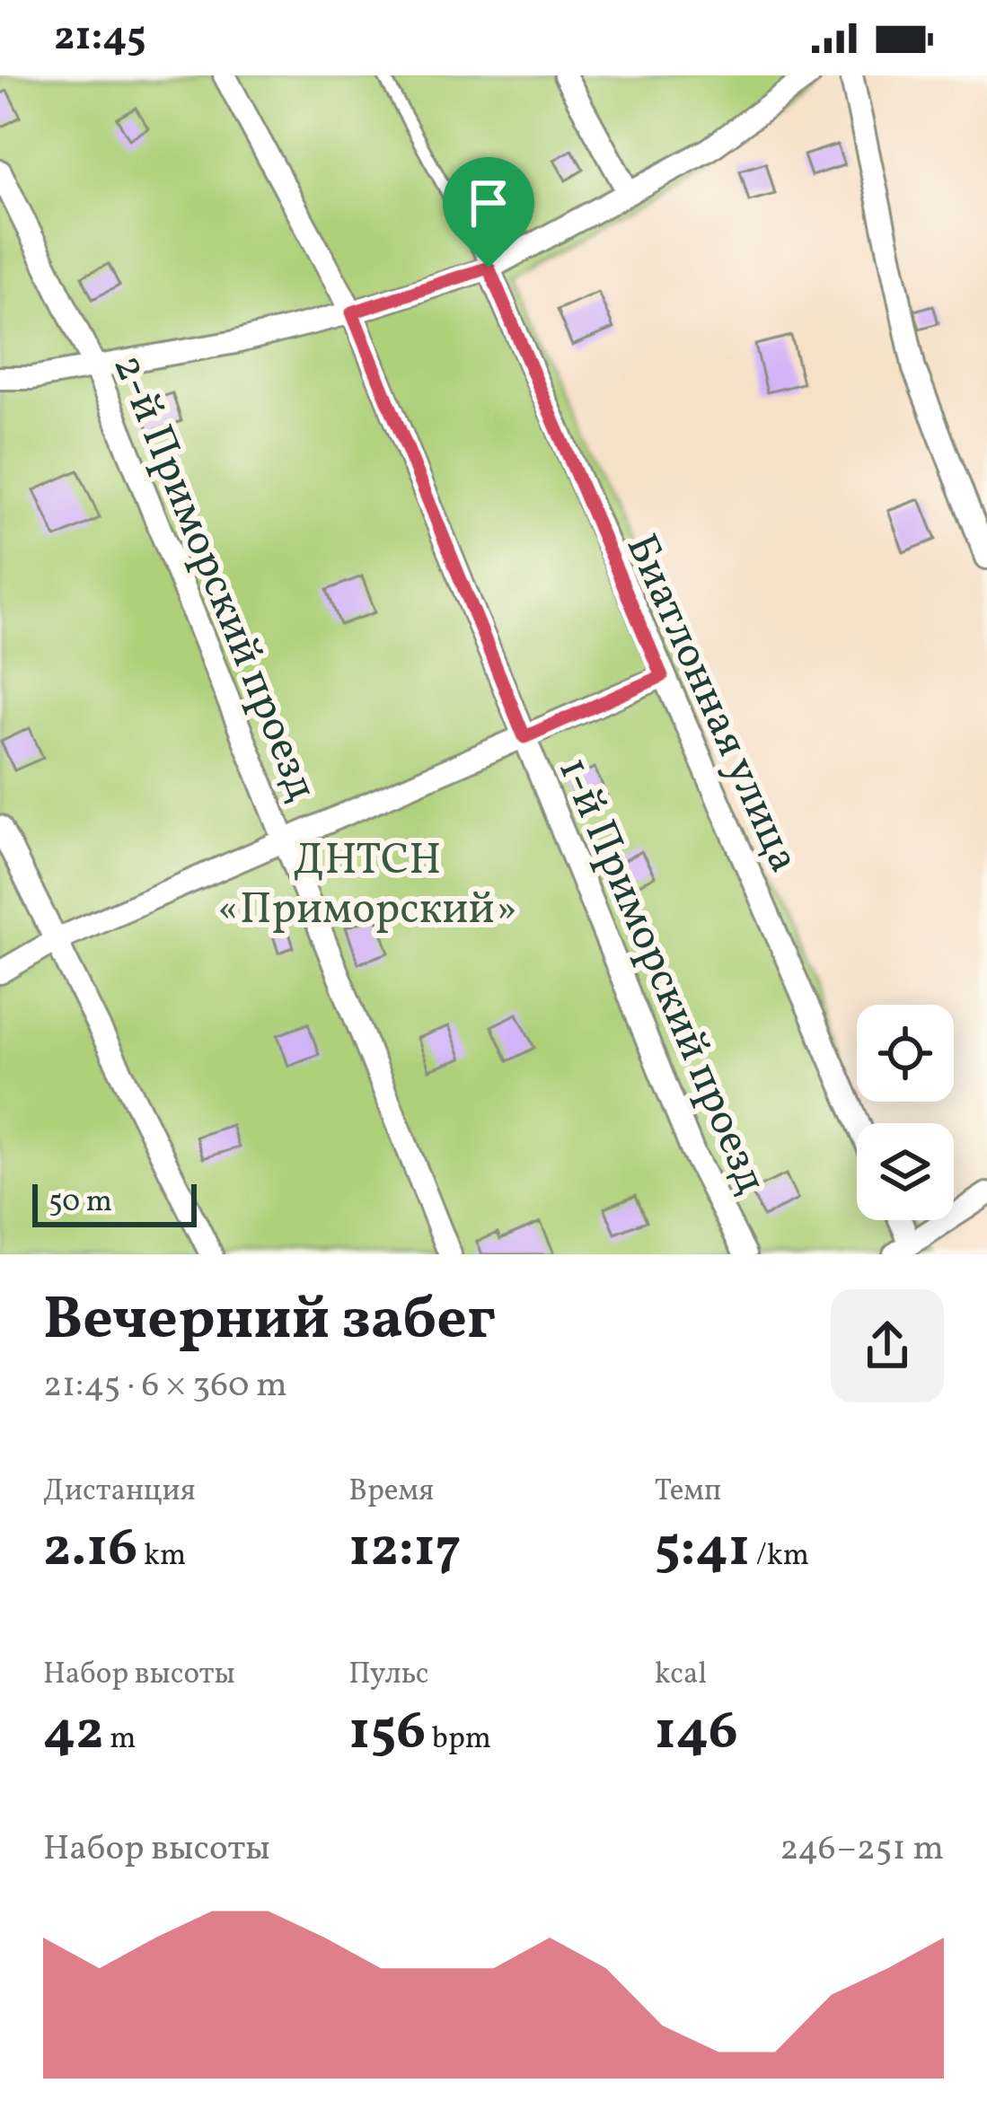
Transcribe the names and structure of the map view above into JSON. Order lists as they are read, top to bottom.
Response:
{
  "streets": {
    "street": ["2-й Приморский проезд", "Биатлонная улица", "1-й Приморский проезд"]
  },
  "parks": ["ДНТСН «Приморский»"],
  "scale_bar": "50 m",
  "page": {
    "status": "21:45",
    "scale": "50 m",
    "heading": ["Вечерний забег", "21:45 · 6 × 360 m"],
    "stats": [
      ["Дистанция", "2.16 km"],
      ["Время", "12:17"],
      ["Темп", "5:41 /km"],
      ["Набор высоты", "42 m"],
      ["Пульс", "156 bpm"],
      ["kcal", "146"]
    ],
    "chart": ["Набор высоты", "246–251 m"]
  }
}
